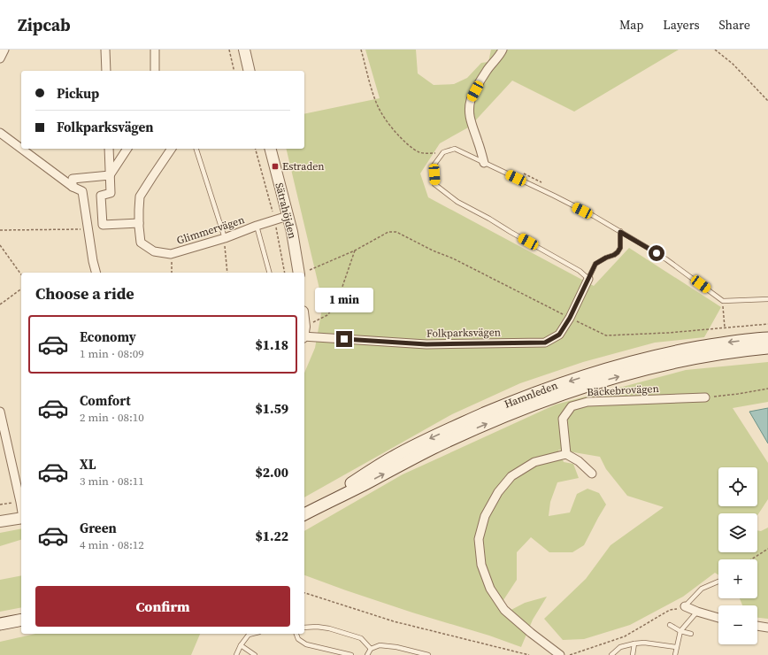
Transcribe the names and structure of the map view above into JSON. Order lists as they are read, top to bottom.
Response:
{
  "streets": {
    "main road": ["Hamnleden"],
    "street": [
      "Sätrahöjden",
      "Glimmervägen",
      "Folkparksvägen",
      "Bäckebrovägen"
    ]
  },
  "crossings": [
    ["Sätrahöjden", "Glimmervägen"]
  ],
  "places": {
    "transit": ["Estraden"]
  },
  "page": {
    "header": "Zipcab",
    "nav": ["Map", "Layers", "Share"],
    "banner": ["Pickup", "Folkparksvägen"],
    "heading": "Choose a ride",
    "bubble": "1 min",
    "list": [
      {
        "name": "Economy",
        "note": "1 min · 08:09",
        "value": "$1.18"
      },
      {
        "name": "Comfort",
        "note": "2 min · 08:10",
        "value": "$1.59"
      },
      {
        "name": "XL",
        "note": "3 min · 08:11",
        "value": "$2.00"
      },
      {
        "name": "Green",
        "note": "4 min · 08:12",
        "value": "$1.22"
      }
    ],
    "map_buttons": ["+", "−"],
    "buttons": "Confirm"
  }
}
